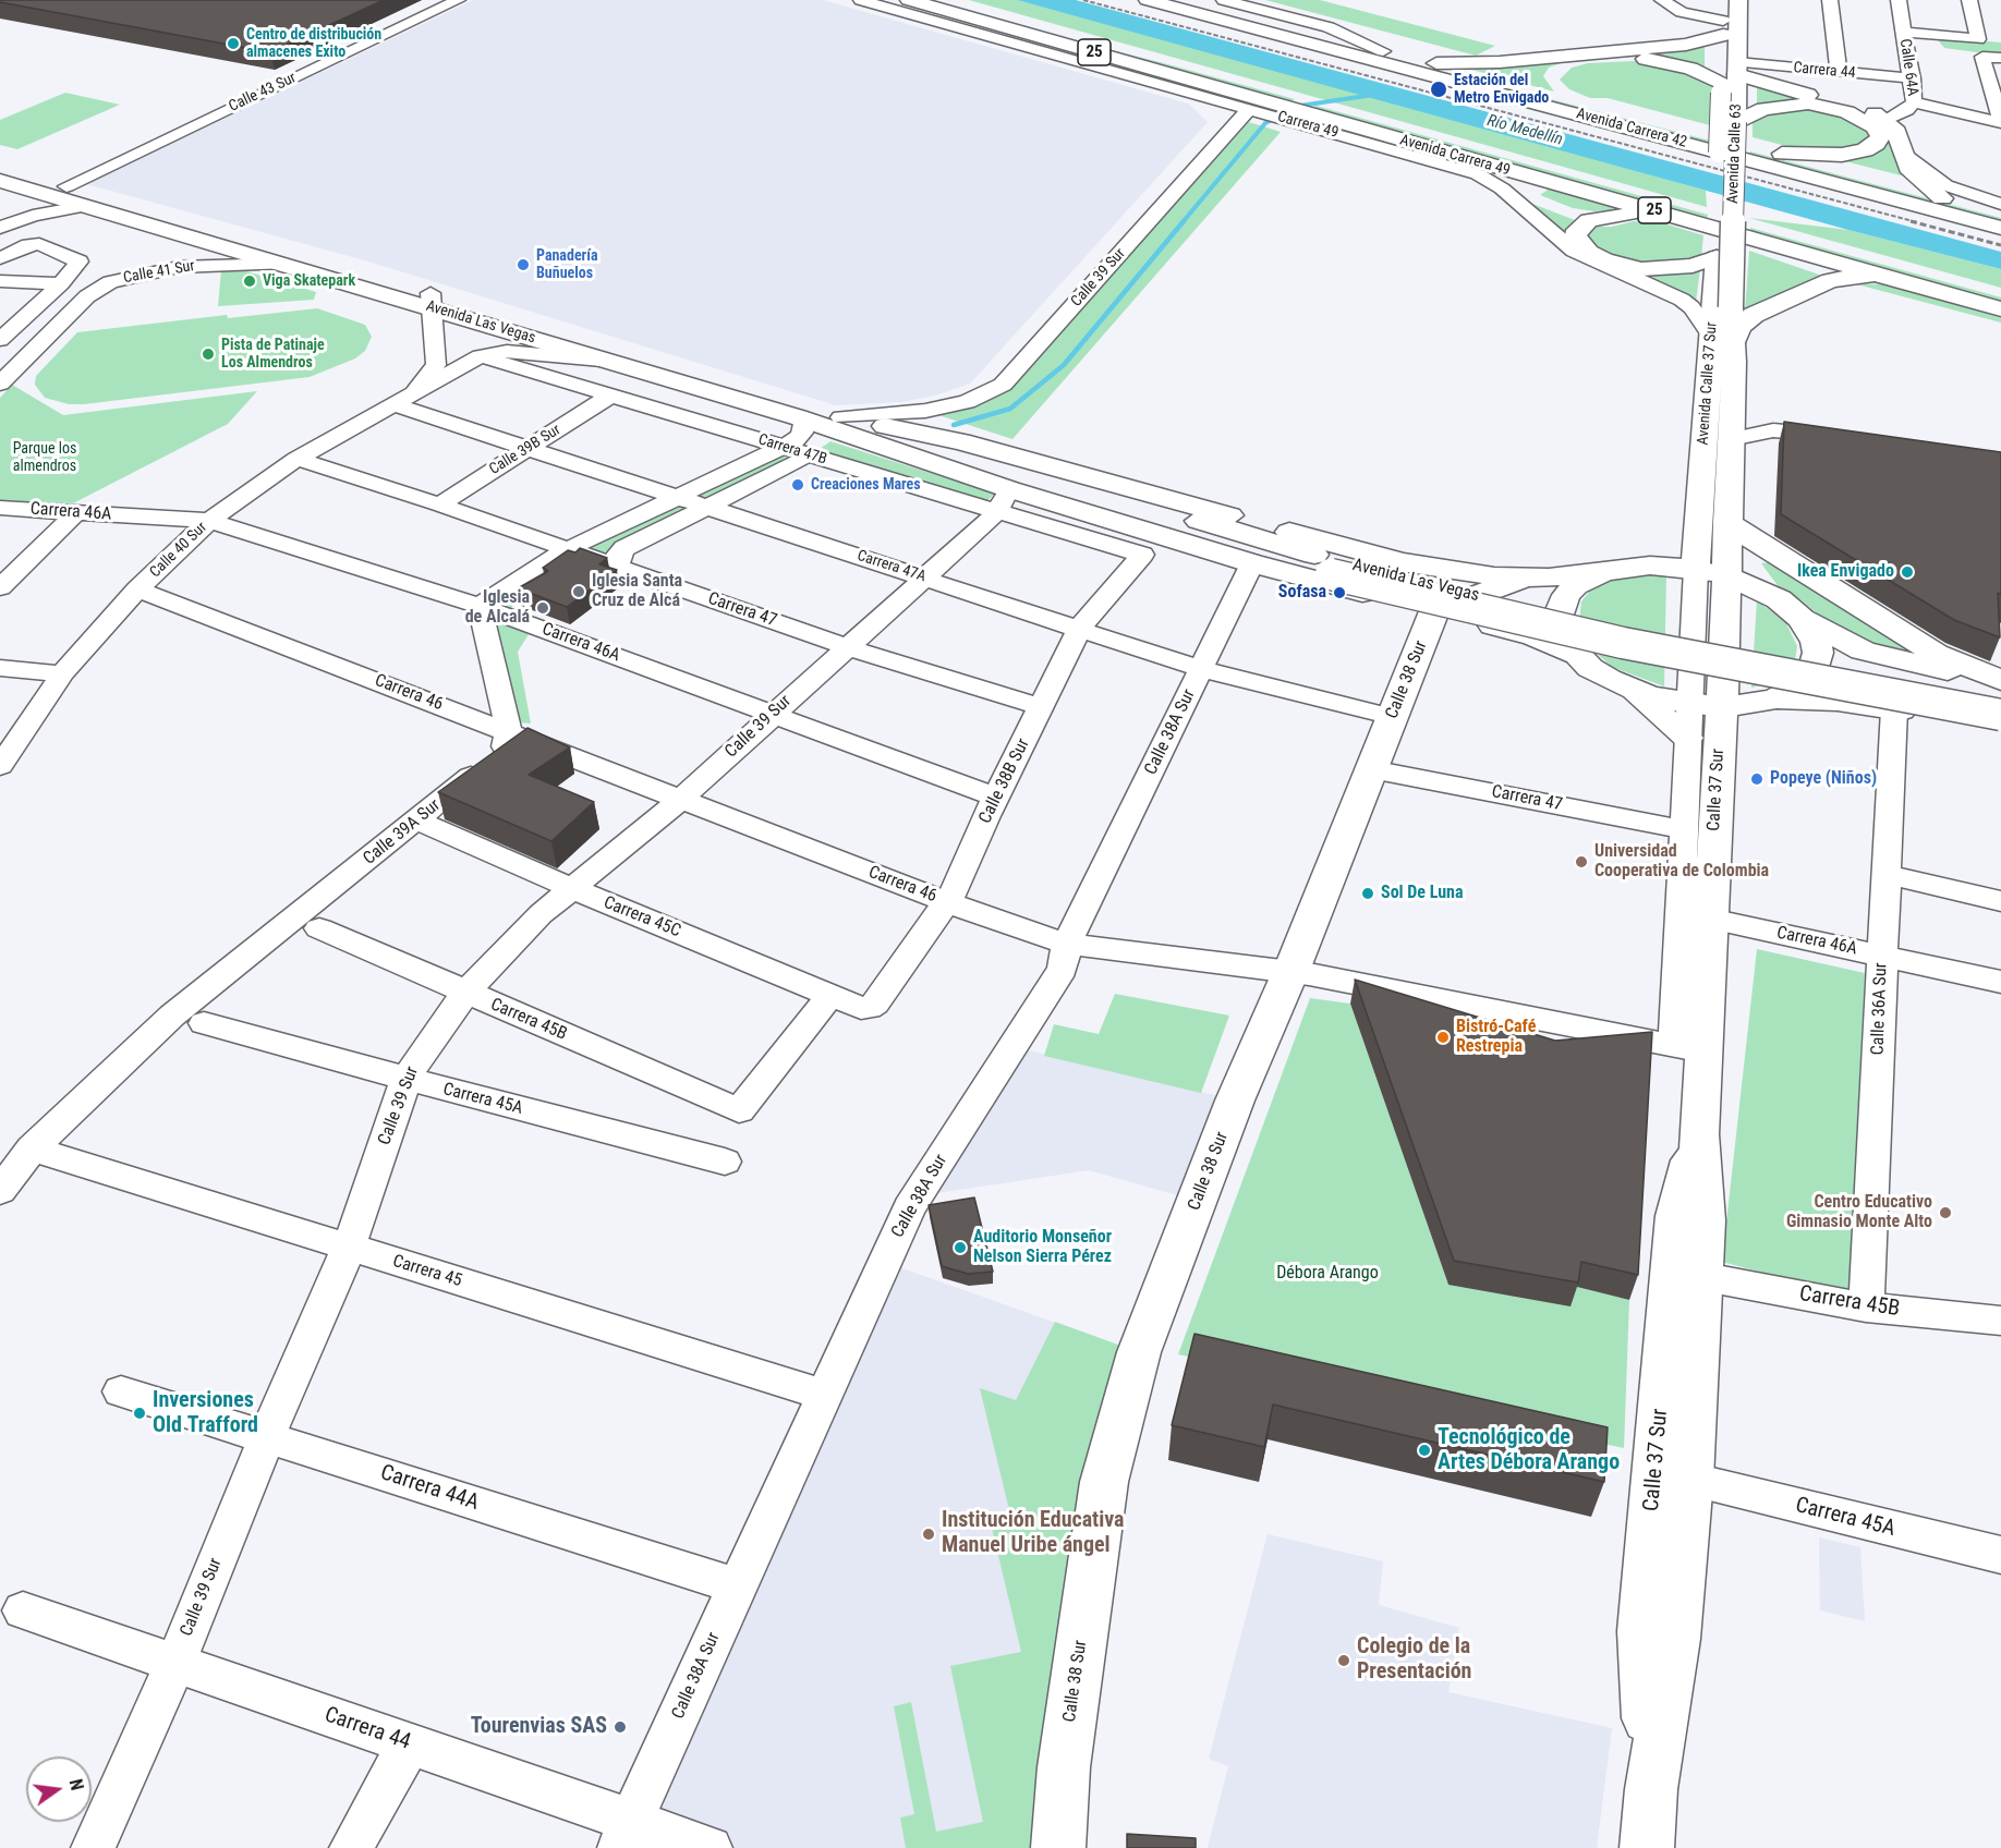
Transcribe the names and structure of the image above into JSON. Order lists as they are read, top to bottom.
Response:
{
  "streets": {
    "main road": [
      "25",
      "Avenida Carrera 42",
      "Avenida Calle 63",
      "Avenida Carrera 49",
      "Avenida Las Vegas",
      "Avenida Calle 37 Sur",
      "Calle 38 Sur",
      "Calle 37 Sur"
    ],
    "street": [
      "Calle 64A",
      "Carrera 44",
      "Calle 43 Sur",
      "Carrera 49",
      "Calle 41 Sur",
      "Calle 39 Sur",
      "Calle 39B Sur",
      "Carrera 47B",
      "Carrera 46A",
      "Calle 40 Sur",
      "Carrera 47A",
      "Carrera 47",
      "Carrera 46",
      "Calle 38A Sur",
      "Calle 38B Sur",
      "Calle 39A Sur",
      "Carrera 45C",
      "Calle 36A Sur",
      "Carrera 45B",
      "Carrera 45A",
      "Carrera 45",
      "Carrera 44A"
    ]
  },
  "crossings": [
    ["Calle 64A", "Carrera 44"],
    ["Carrera 44", "Avenida Calle 63"],
    ["Carrera 44", "Calle 39 Sur"],
    ["Carrera 44", "Calle 38A Sur"],
    ["Calle 43 Sur", "Avenida Las Vegas"],
    ["Carrera 49", "Avenida Carrera 49"],
    ["Carrera 49", "Calle 39 Sur"],
    ["Carrera 49", "Avenida Calle 37 Sur"],
    ["Avenida Calle 63", "Avenida Calle 37 Sur"],
    ["Avenida Carrera 49", "Calle 39 Sur"],
    ["Calle 41 Sur", "Avenida Las Vegas"],
    ["Calle 39 Sur", "Avenida Las Vegas"],
    ["Calle 39 Sur", "Carrera 47B"],
    ["Calle 39 Sur", "Carrera 46A"],
    ["Calle 39 Sur", "Carrera 47A"],
    ["Calle 39 Sur", "Carrera 47"],
    ["Calle 39 Sur", "Carrera 46"],
    ["Calle 39 Sur", "Carrera 45C"],
    ["Calle 39 Sur", "Carrera 45B"],
    ["Calle 39 Sur", "Carrera 45A"],
    ["Calle 39 Sur", "Carrera 45"],
    ["Calle 39 Sur", "Carrera 44A"],
    ["Avenida Las Vegas", "Carrera 47B"],
    ["Avenida Las Vegas", "Calle 40 Sur"],
    ["Avenida Las Vegas", "Calle 38 Sur"],
    ["Avenida Las Vegas", "Calle 38A Sur"],
    ["Avenida Calle 37 Sur", "Calle 37 Sur"],
    ["Calle 39B Sur", "Carrera 47B"],
    ["Calle 39B Sur", "Carrera 47A"],
    ["Calle 39B Sur", "Carrera 47"],
    ["Carrera 47B", "Calle 40 Sur"],
    ["Carrera 47B", "Calle 38B Sur"],
    ["Carrera 46A", "Calle 40 Sur"],
    ["Carrera 46A", "Calle 38B Sur"],
    ["Carrera 46A", "Calle 37 Sur"],
    ["Carrera 46A", "Calle 36A Sur"],
    ["Calle 40 Sur", "Carrera 47A"],
    ["Calle 40 Sur", "Carrera 47"],
    ["Calle 40 Sur", "Carrera 46"],
    ["Carrera 47A", "Calle 38 Sur"],
    ["Carrera 47A", "Calle 38A Sur"],
    ["Carrera 47A", "Calle 38B Sur"],
    ["Carrera 47", "Calle 38 Sur"],
    ["Carrera 47", "Calle 38B Sur"],
    ["Carrera 47", "Calle 37 Sur"],
    ["Calle 38 Sur", "Carrera 46"],
    ["Carrera 46", "Calle 38A Sur"],
    ["Carrera 46", "Calle 38B Sur"],
    ["Carrera 46", "Calle 37 Sur"],
    ["Carrera 46", "Calle 39A Sur"],
    ["Calle 38A Sur", "Carrera 45"],
    ["Calle 38A Sur", "Carrera 44A"],
    ["Calle 38B Sur", "Carrera 45C"],
    ["Calle 37 Sur", "Carrera 45B"],
    ["Calle 37 Sur", "Carrera 45A"],
    ["Calle 39A Sur", "Carrera 45C"],
    ["Calle 39A Sur", "Carrera 45"],
    ["Carrera 45C", "Carrera 45B"],
    ["Calle 36A Sur", "Carrera 45B"]
  ],
  "water": ["Río Medellín"],
  "parks": ["Parque los almendros", "Débora Arango"],
  "places": [
    "Centro de distribución almacenes Exito",
    "Estación del Metro Envigado",
    "Panadería Buñuelos",
    "Viga Skatepark",
    "Pista de Patinaje Los Almendros",
    "Creaciones Mares",
    "Ikea Envigado",
    "Iglesia Santa Cruz de Alcá",
    "Sofasa",
    "Iglesia de Alcalá",
    "Popeye (Niños)",
    "Universidad Cooperativa de Colombia",
    "Sol De Luna",
    "Bistró-Café Restrepia",
    "Centro Educativo Gimnasio Monte Alto",
    "Auditorio Monseñor Nelson Sierra Pérez",
    "Inversiones Old Trafford",
    "Tecnológico de Artes Débora Arango",
    "Institución Educativa Manuel Uribe ángel",
    "Colegio de la Presentación",
    "Tourenvias SAS"
  ],
  "north": "right"
}
